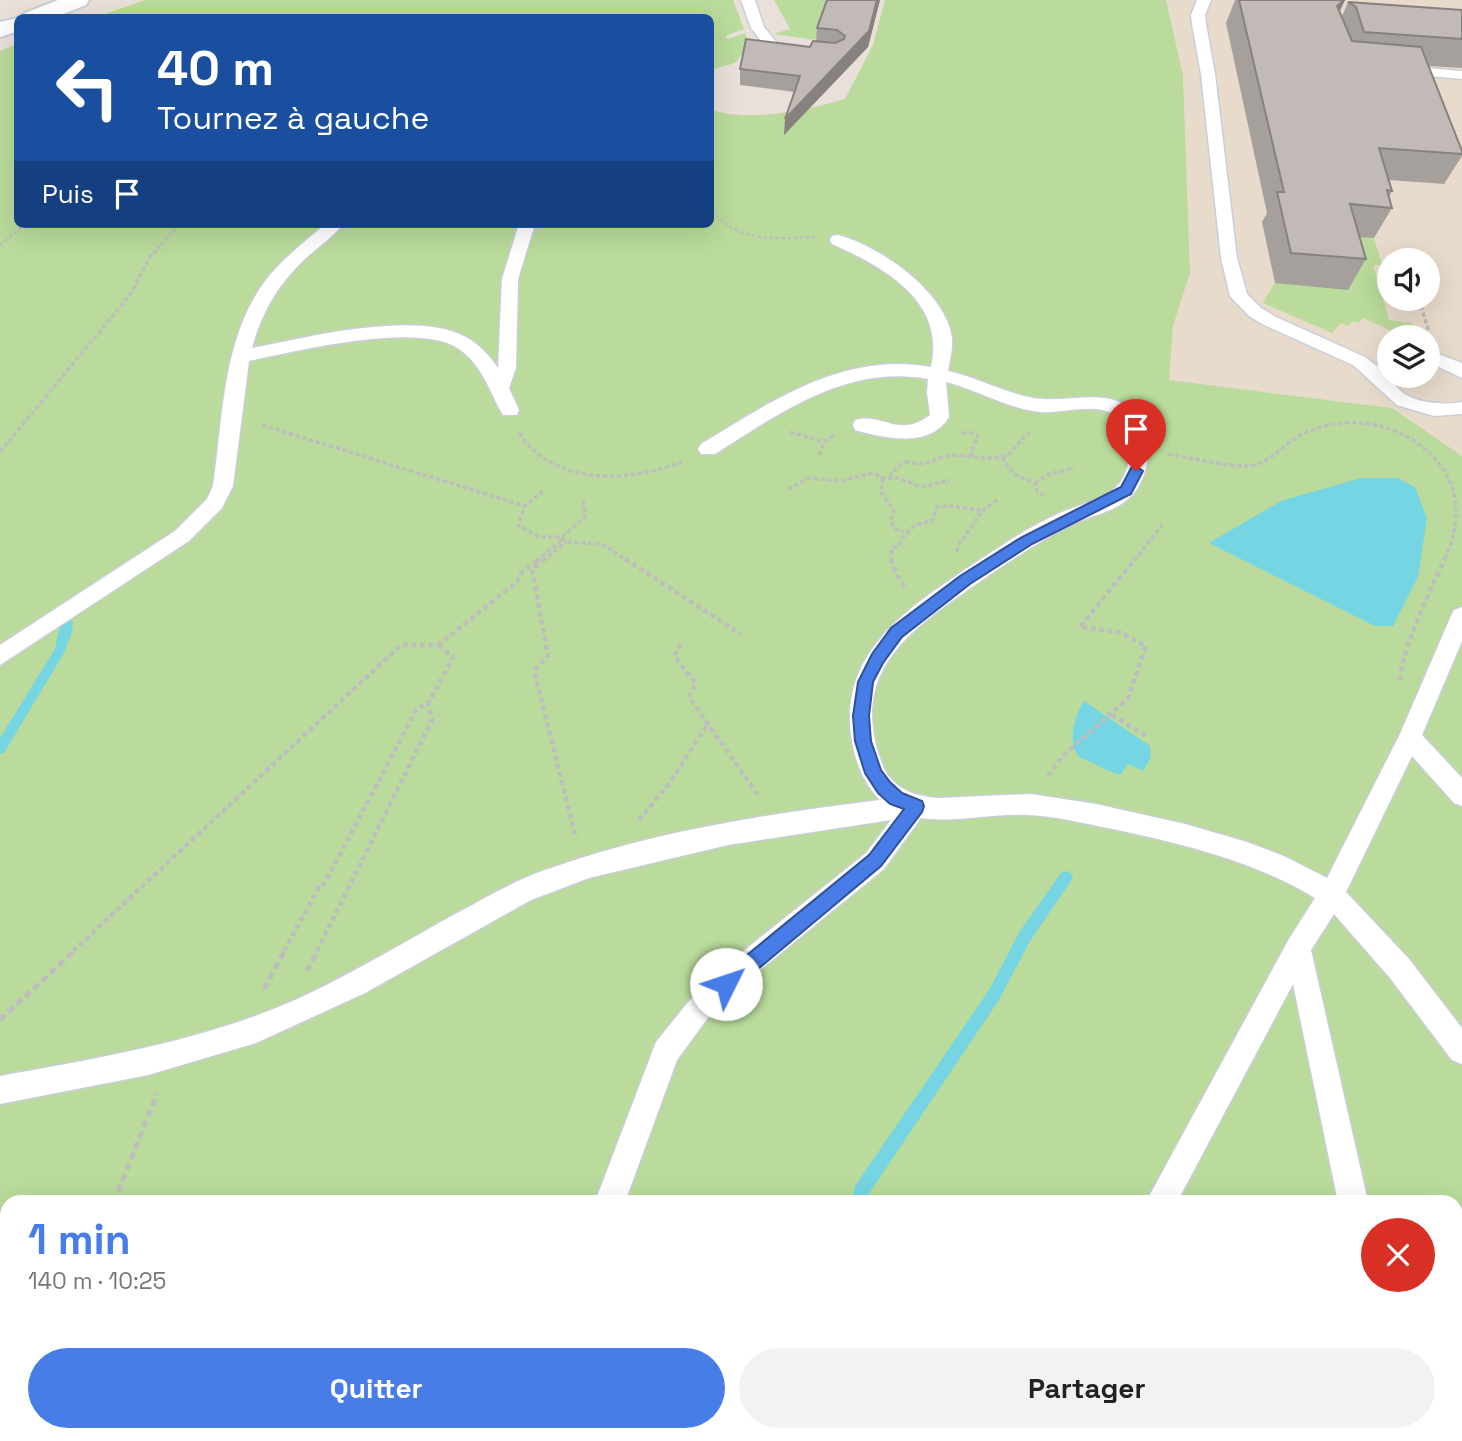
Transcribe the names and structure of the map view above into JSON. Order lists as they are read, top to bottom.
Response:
{
  "page": {
    "turn": ["40 m", "Tournez à gauche"],
    "then": "Puis",
    "heading": ["1 min", "140 m · 10:25"],
    "buttons": ["Quitter", "Partager"]
  }
}
